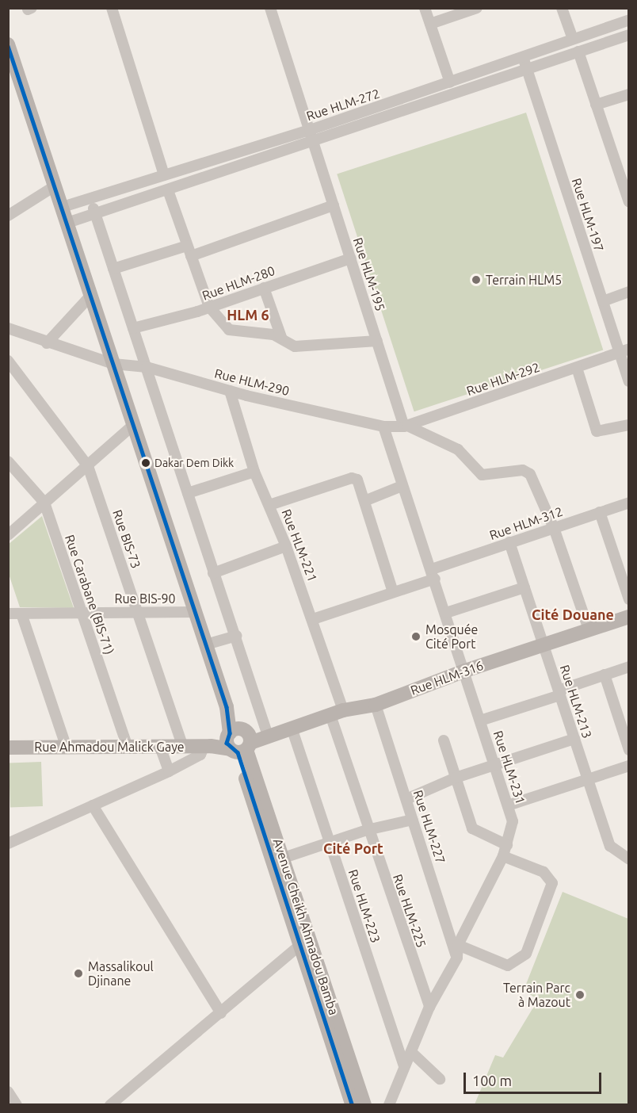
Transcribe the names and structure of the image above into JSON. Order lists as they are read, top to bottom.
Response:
{
  "streets": {
    "street": [
      "Rue HLM-272",
      "Rue HLM-197",
      "Rue HLM-195",
      "Rue HLM-280",
      "Rue HLM-292",
      "Rue HLM-290",
      "Rue HLM-312",
      "Rue BIS-73",
      "Rue HLM-221",
      "Rue Carabane (BIS-71)",
      "Rue BIS-90",
      "Rue HLM-316",
      "Rue HLM-213",
      "Rue Ahmadou Malick Gaye",
      "Rue HLM-231",
      "Rue HLM-227",
      "Rue HLM-223",
      "Rue HLM-225",
      "Avenue Cheikh Ahmadou Bamba"
    ]
  },
  "crossings": [
    ["Rue HLM-272", "Rue HLM-197"],
    ["Rue HLM-272", "Rue HLM-195"],
    ["Rue HLM-197", "Rue HLM-292"],
    ["Rue HLM-195", "Rue HLM-280"],
    ["Rue HLM-195", "Rue HLM-292"],
    ["Rue HLM-292", "Rue HLM-290"],
    ["Rue HLM-292", "Rue HLM-231"],
    ["Rue HLM-290", "Rue HLM-221"],
    ["Rue HLM-290", "Rue HLM-231"],
    ["Rue HLM-312", "Rue HLM-221"],
    ["Rue HLM-312", "Rue HLM-213"],
    ["Rue HLM-312", "Rue HLM-231"],
    ["Rue BIS-73", "Rue BIS-90"],
    ["Rue BIS-73", "Rue Ahmadou Malick Gaye"],
    ["Rue HLM-221", "Rue HLM-316"],
    ["Rue HLM-221", "Rue HLM-225"],
    ["Rue Carabane (BIS-71)", "Rue BIS-90"],
    ["Rue Carabane (BIS-71)", "Rue Ahmadou Malick Gaye"],
    ["Rue HLM-316", "Rue HLM-213"],
    ["Rue HLM-316", "Rue Ahmadou Malick Gaye"],
    ["Rue HLM-316", "Rue HLM-231"],
    ["Rue HLM-316", "Rue HLM-227"],
    ["Rue HLM-316", "Rue HLM-223"],
    ["Rue HLM-316", "Rue HLM-225"],
    ["Rue HLM-316", "Avenue Cheikh Ahmadou Bamba"],
    ["Rue Ahmadou Malick Gaye", "Avenue Cheikh Ahmadou Bamba"],
    ["Rue HLM-231", "Rue HLM-227"],
    ["Rue HLM-231", "Rue HLM-223"],
    ["Rue HLM-231", "Rue HLM-225"]
  ],
  "districts": ["HLM 6", "Cité Douane", "Cité Port"],
  "places": [
    "Terrain HLM5",
    "Dakar Dem Dikk",
    "Mosquée Cité Port",
    "Massalikoul Djinane",
    "Terrain Parc à Mazout"
  ],
  "scale_bar": "100 m"
}
